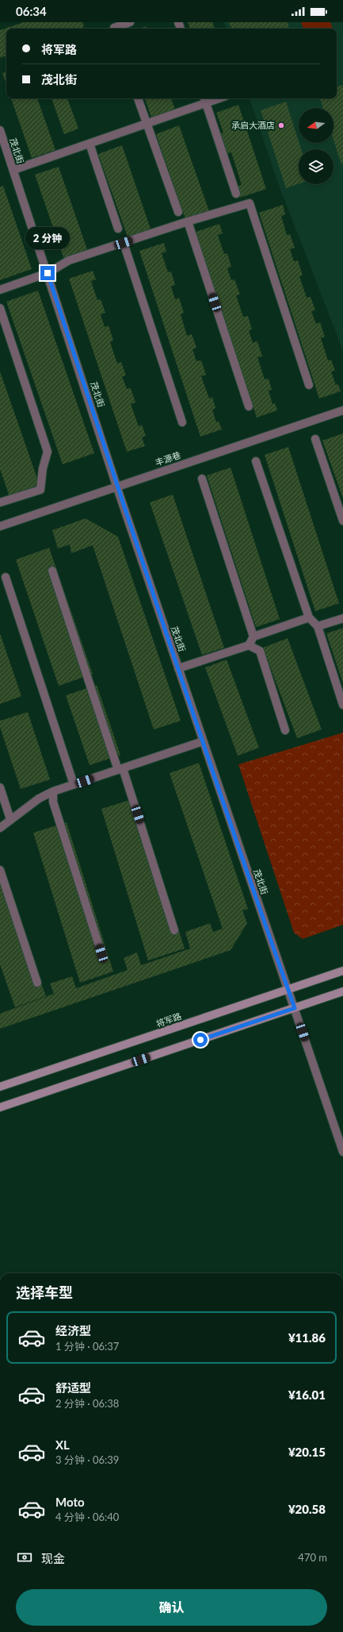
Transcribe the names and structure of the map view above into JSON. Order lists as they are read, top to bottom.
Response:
{
  "streets": {
    "main road": ["将军路"],
    "street": ["茂北街", "丰源巷"]
  },
  "crossings": [
    ["茂北街", "丰源巷"],
    ["茂北街", "将军路"]
  ],
  "places": ["承启大酒店"],
  "north": "left",
  "page": {
    "status": "06:34",
    "banner": ["将军路", "茂北街"],
    "bubble": "2 分钟",
    "heading": "选择车型",
    "list": [
      {
        "name": "经济型",
        "note": "1 分钟 · 06:37",
        "value": "¥11.86"
      },
      {
        "name": "舒适型",
        "note": "2 分钟 · 06:38",
        "value": "¥16.01"
      },
      {
        "name": "XL",
        "note": "3 分钟 · 06:39",
        "value": "¥20.15"
      },
      {
        "name": "Moto",
        "note": "4 分钟 · 06:40",
        "value": "¥20.58"
      }
    ],
    "pay": ["现金", "470 m"],
    "buttons": "确认"
  }
}
